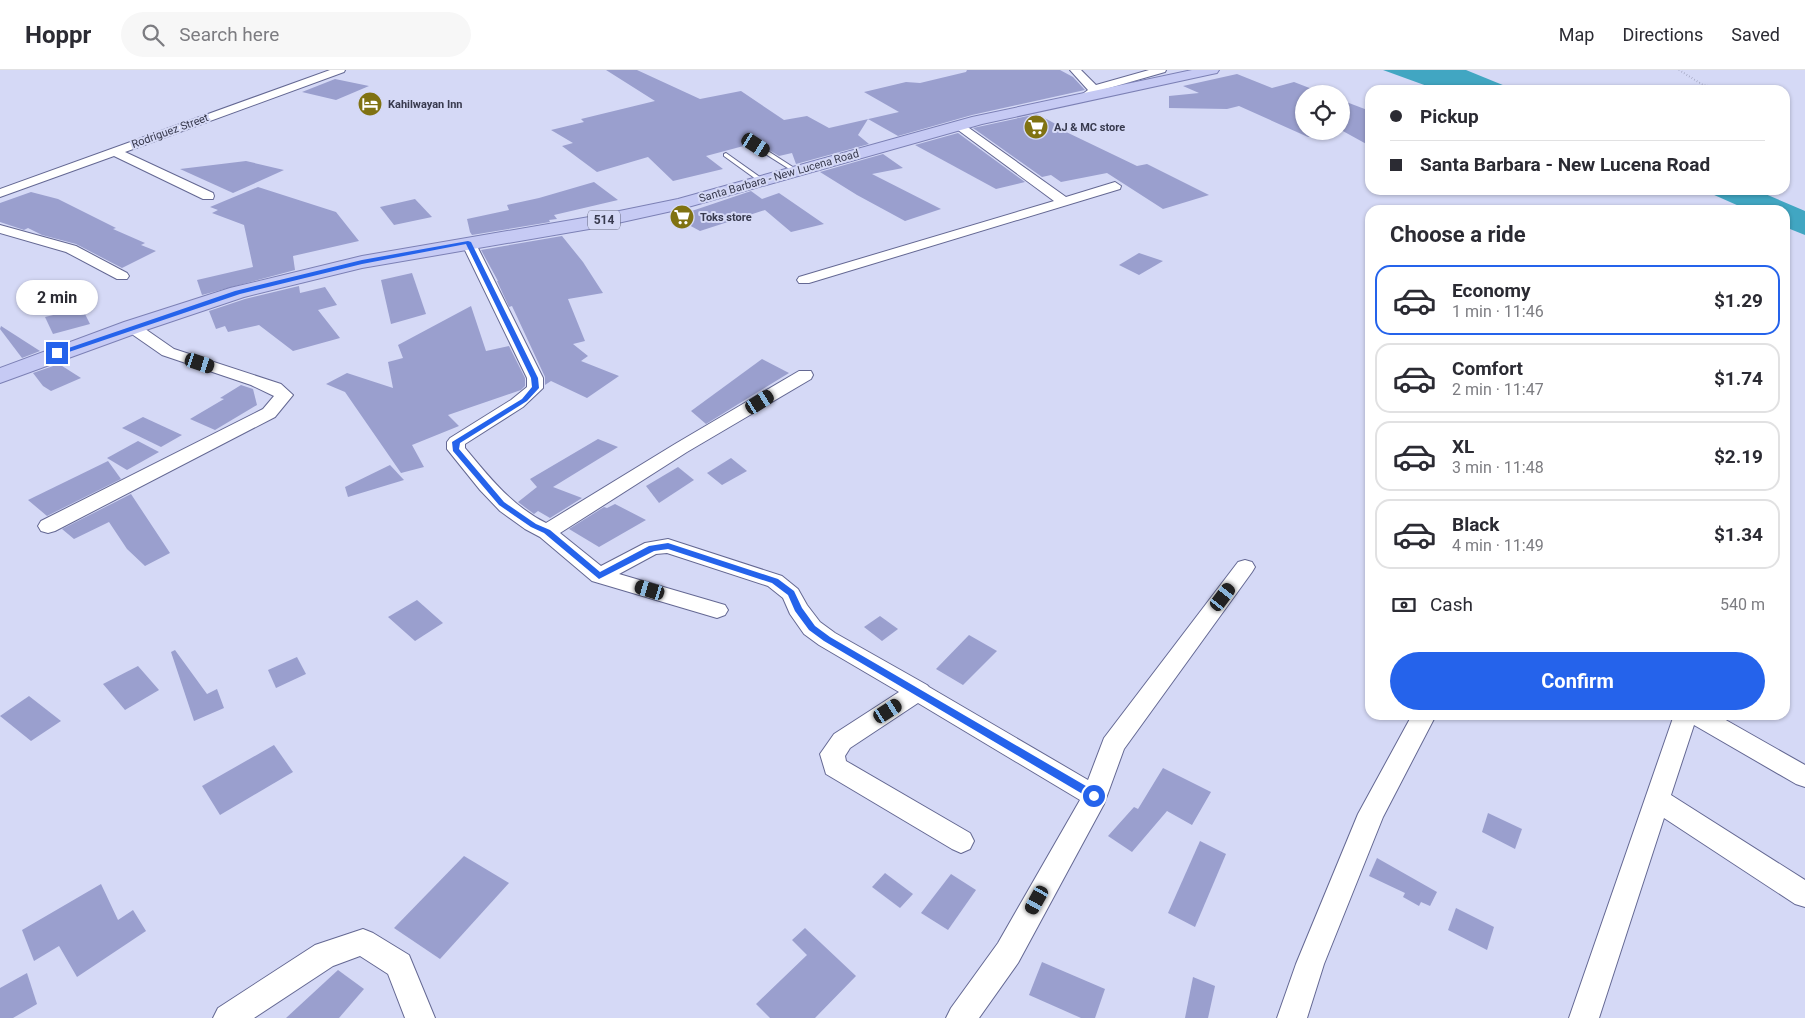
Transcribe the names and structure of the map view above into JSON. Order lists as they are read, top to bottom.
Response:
{
  "streets": {
    "main road": ["Santa Barbara - New Lucena Road", "514"],
    "street": ["Rodriguez Street"]
  },
  "places": {
    "hotel": ["Kahilwayan Inn"],
    "supermarket": ["AJ & MC store", "Toks store"]
  },
  "page": {
    "header": "Hoppr",
    "search": "Search here",
    "nav": ["Map", "Directions", "Saved"],
    "banner": ["Pickup", "Santa Barbara - New Lucena Road"],
    "heading": "Choose a ride",
    "list": [
      {
        "name": "Economy",
        "note": "1 min · 11:46",
        "value": "$1.29"
      },
      {
        "name": "Comfort",
        "note": "2 min · 11:47",
        "value": "$1.74"
      },
      {
        "name": "XL",
        "note": "3 min · 11:48",
        "value": "$2.19"
      },
      {
        "name": "Black",
        "note": "4 min · 11:49",
        "value": "$1.34"
      }
    ],
    "bubble": "2 min",
    "pay": ["Cash", "540 m"],
    "buttons": "Confirm"
  }
}
